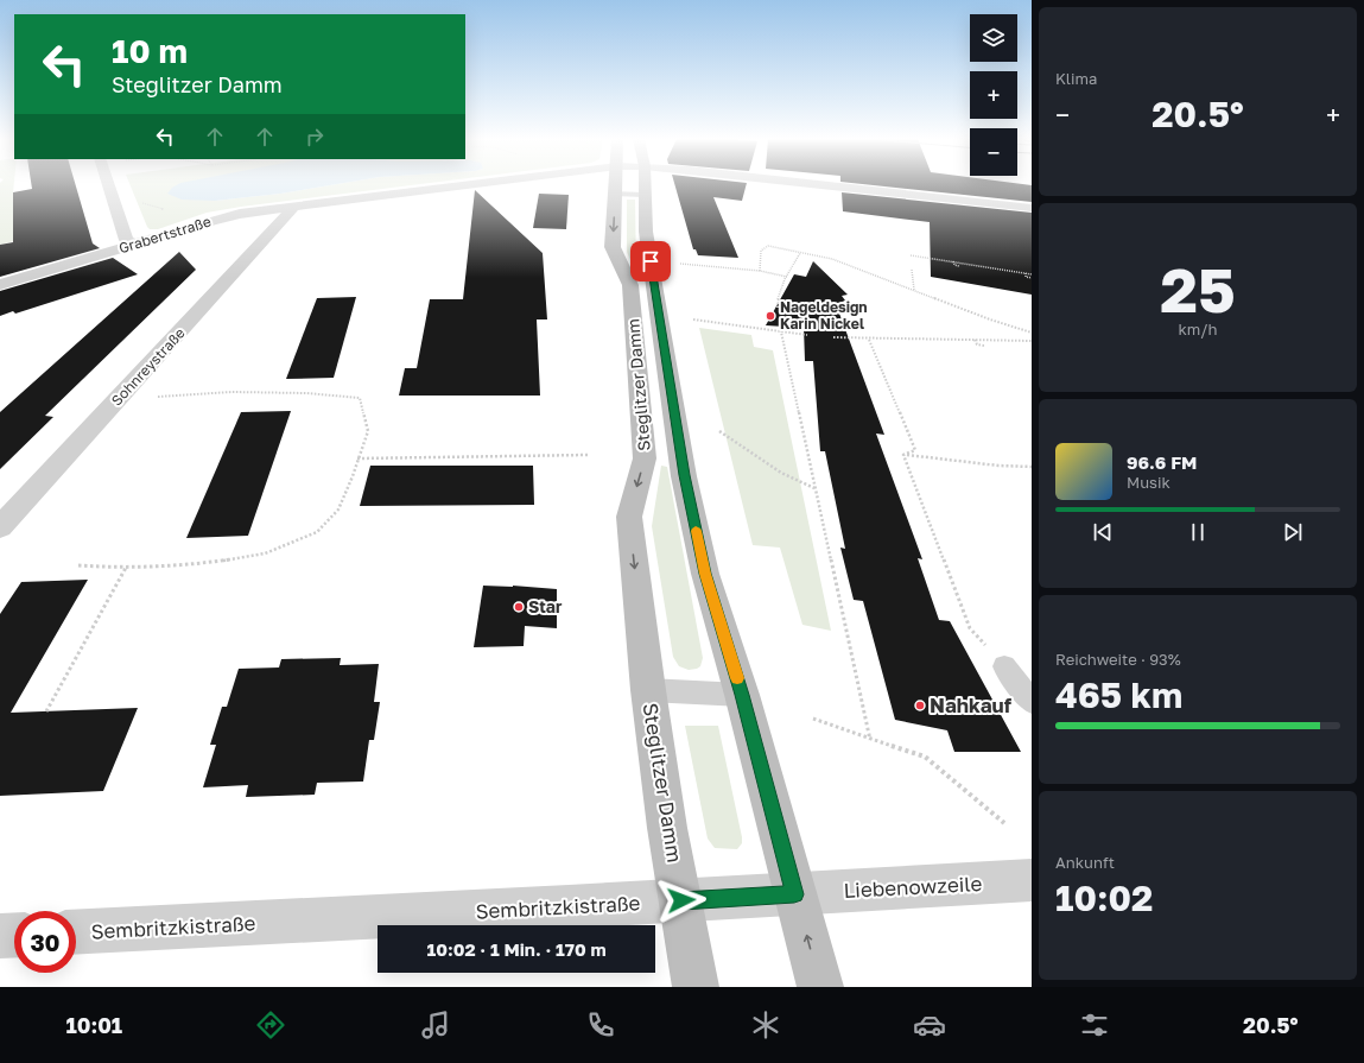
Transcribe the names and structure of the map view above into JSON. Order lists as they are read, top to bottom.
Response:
{
  "streets": {
    "main road": ["Steglitzer Damm"],
    "street": [
      "Grabertstraße",
      "Sohnreystraße",
      "Liebenowzeile",
      "Sembritzkistraße"
    ]
  },
  "crossings": [
    ["Grabertstraße", "Sohnreystraße"],
    ["Steglitzer Damm", "Liebenowzeile"],
    ["Steglitzer Damm", "Sembritzkistraße"],
    ["Liebenowzeile", "Sembritzkistraße"]
  ],
  "places": ["Nageldesign Karin Nickel", "Star", "Nahkauf"],
  "page": {
    "tile": [
      "Klima",
      ["25", "km/h"],
      ["Reichweite · 93%", "465 km"],
      ["Ankunft", "10:02"]
    ],
    "map_buttons": ["+", "−"],
    "turn": ["10 m", "Steglitzer Damm"],
    "heat": ["−", "20.5°", "+"],
    "song": ["96.6 FM", "Musik"],
    "limit": "30",
    "trip": "10:02 · 1 Min. · 170 m",
    "tabs": ["10:01", "20.5°"]
  }
}
